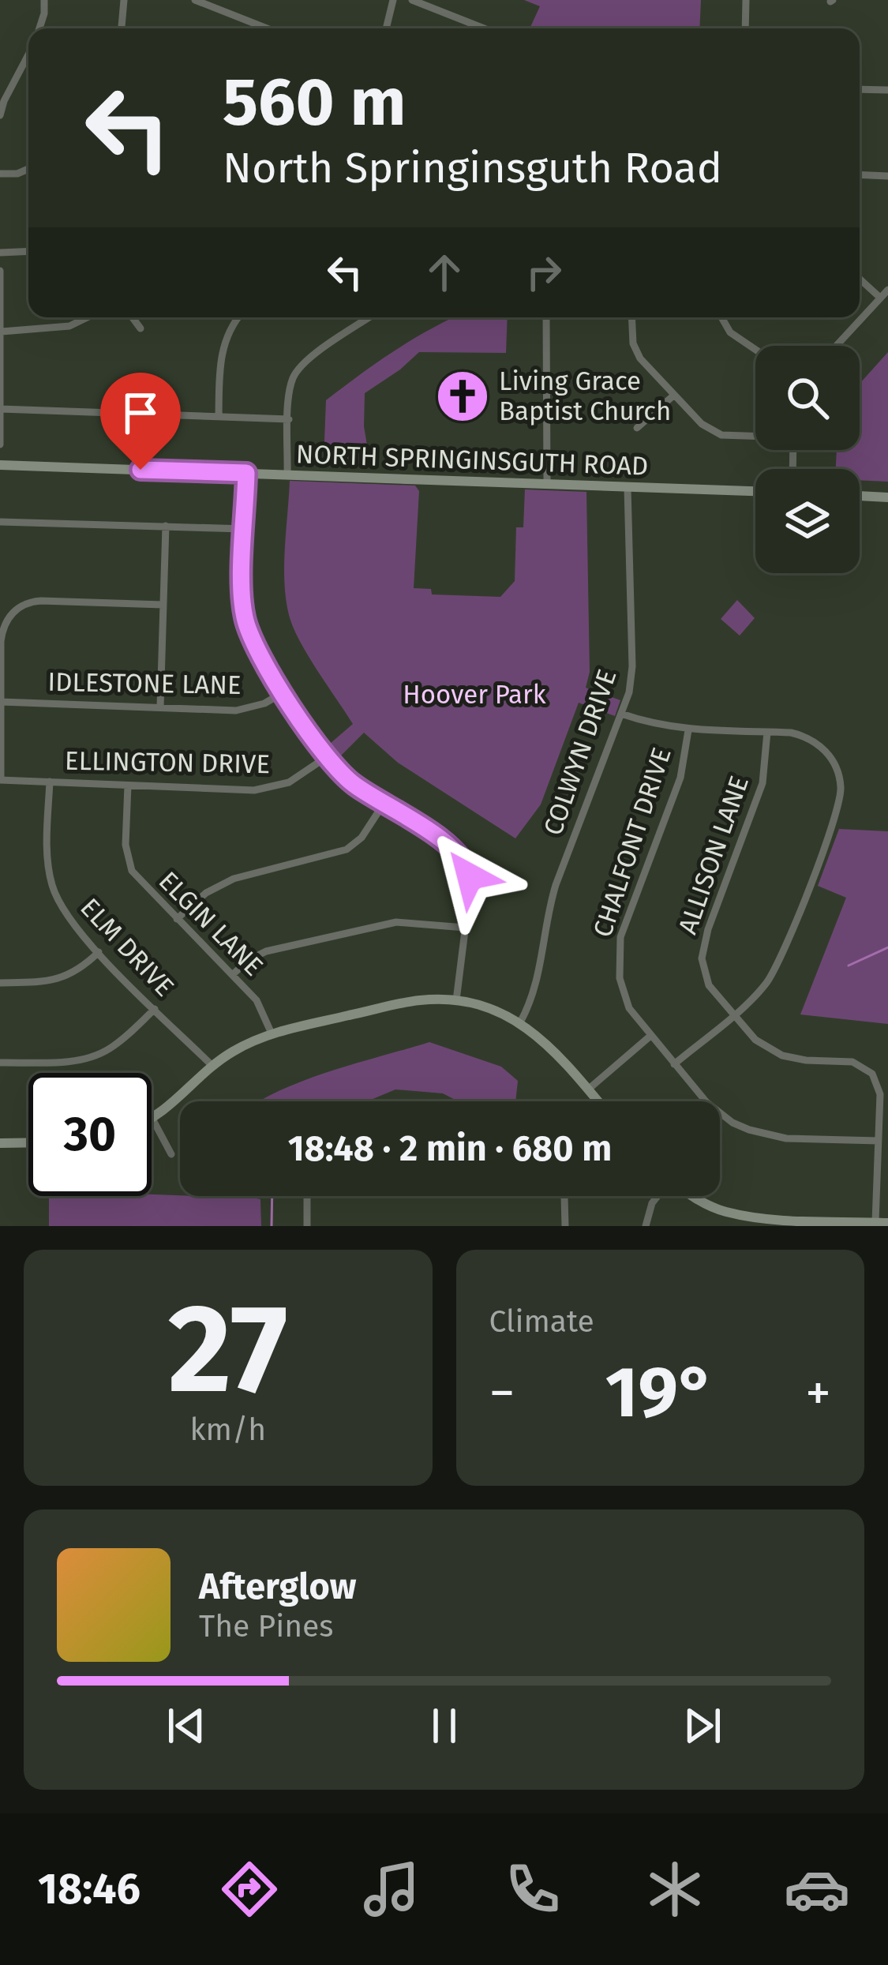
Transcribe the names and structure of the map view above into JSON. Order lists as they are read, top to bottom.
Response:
{
  "streets": {
    "street": [
      "NORTH SPRINGINSGUTH ROAD",
      "IDLESTONE LANE",
      "COLWYN DRIVE",
      "ELLINGTON DRIVE",
      "CHALFONT DRIVE",
      "ALLISON LANE",
      "ELGIN LANE",
      "ELM DRIVE"
    ]
  },
  "crossings": [
    ["NORTH SPRINGINSGUTH ROAD", "COLWYN DRIVE"],
    ["ELLINGTON DRIVE", "ELGIN LANE"],
    ["ELLINGTON DRIVE", "ELM DRIVE"],
    ["CHALFONT DRIVE", "ALLISON LANE"]
  ],
  "parks": ["Hoover Park"],
  "places": {
    "church": ["Living Grace Baptist Church"]
  },
  "page": {
    "turn": ["560 m", "North Springinsguth Road"],
    "limit": "30",
    "trip": "18:48 · 2 min · 680 m",
    "tile": [
      ["27", "km/h"],
      "Climate"
    ],
    "heat": ["−", "19°", "+"],
    "song": ["Afterglow", "The Pines"],
    "tabs": "18:46"
  }
}
